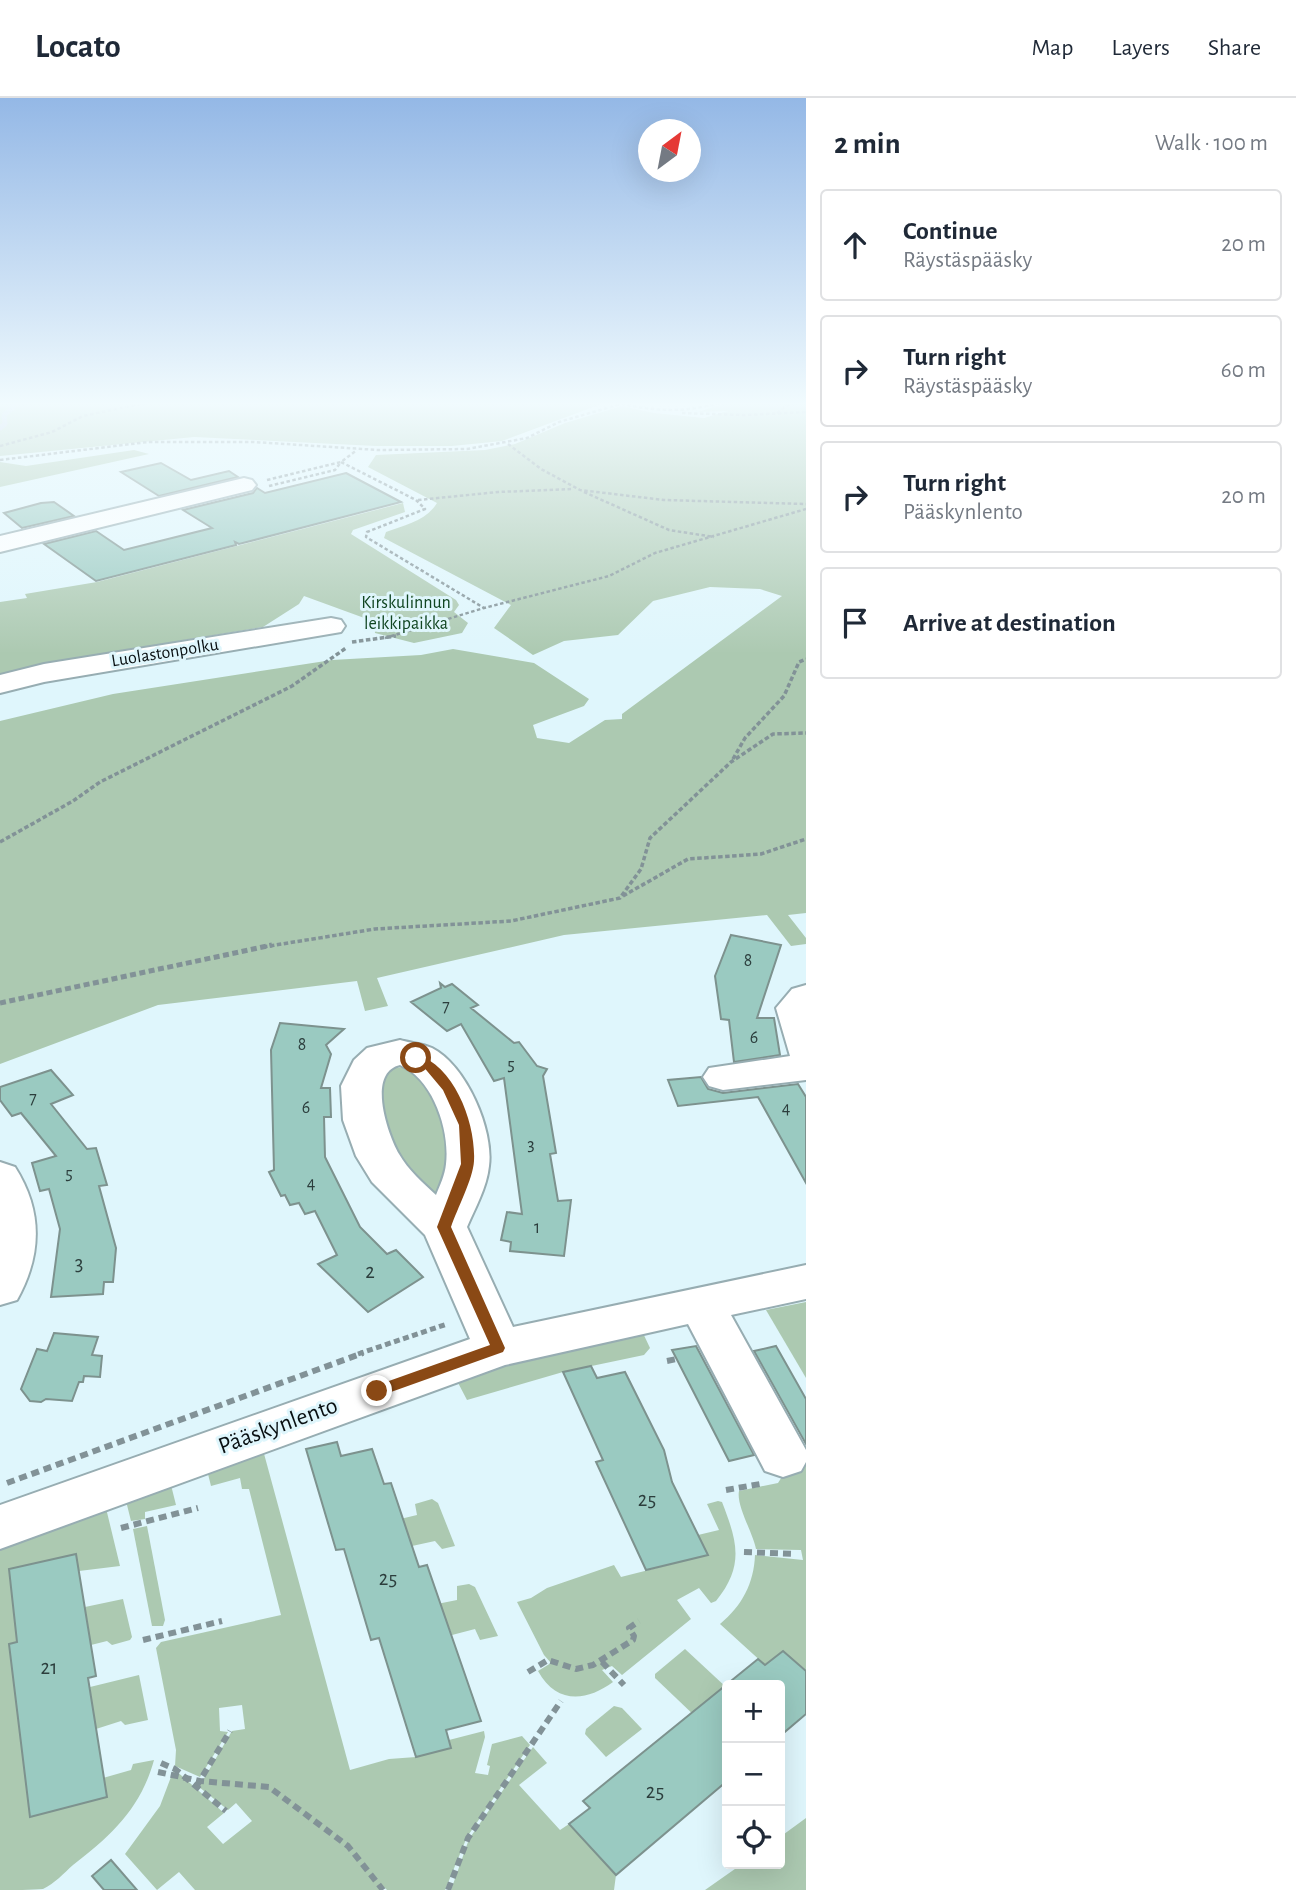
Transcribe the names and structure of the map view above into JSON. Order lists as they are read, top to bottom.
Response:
{
  "streets": {
    "street": ["Luolastonpolku", "Pääskynlento"]
  },
  "parks": ["Kirskulinnun leikkipaikka"],
  "house_numbers": [
    "8",
    "7",
    "6",
    "8",
    "5",
    "7",
    "6",
    "4",
    "3",
    "5",
    "4",
    "1",
    "3",
    "2",
    "25",
    "25",
    "21",
    "25"
  ],
  "north": "top right",
  "page": {
    "header": "Locato",
    "nav": ["Map", "Layers", "Share"],
    "heading": ["2 min", "Walk · 100 m"],
    "list": [
      ["Continue", "Räystäspääsky", "20 m"],
      ["Turn right", "Räystäspääsky", "60 m"],
      ["Turn right", "Pääskynlento", "20 m"],
      "Arrive at destination"
    ],
    "map_buttons": ["+", "−"]
  }
}
